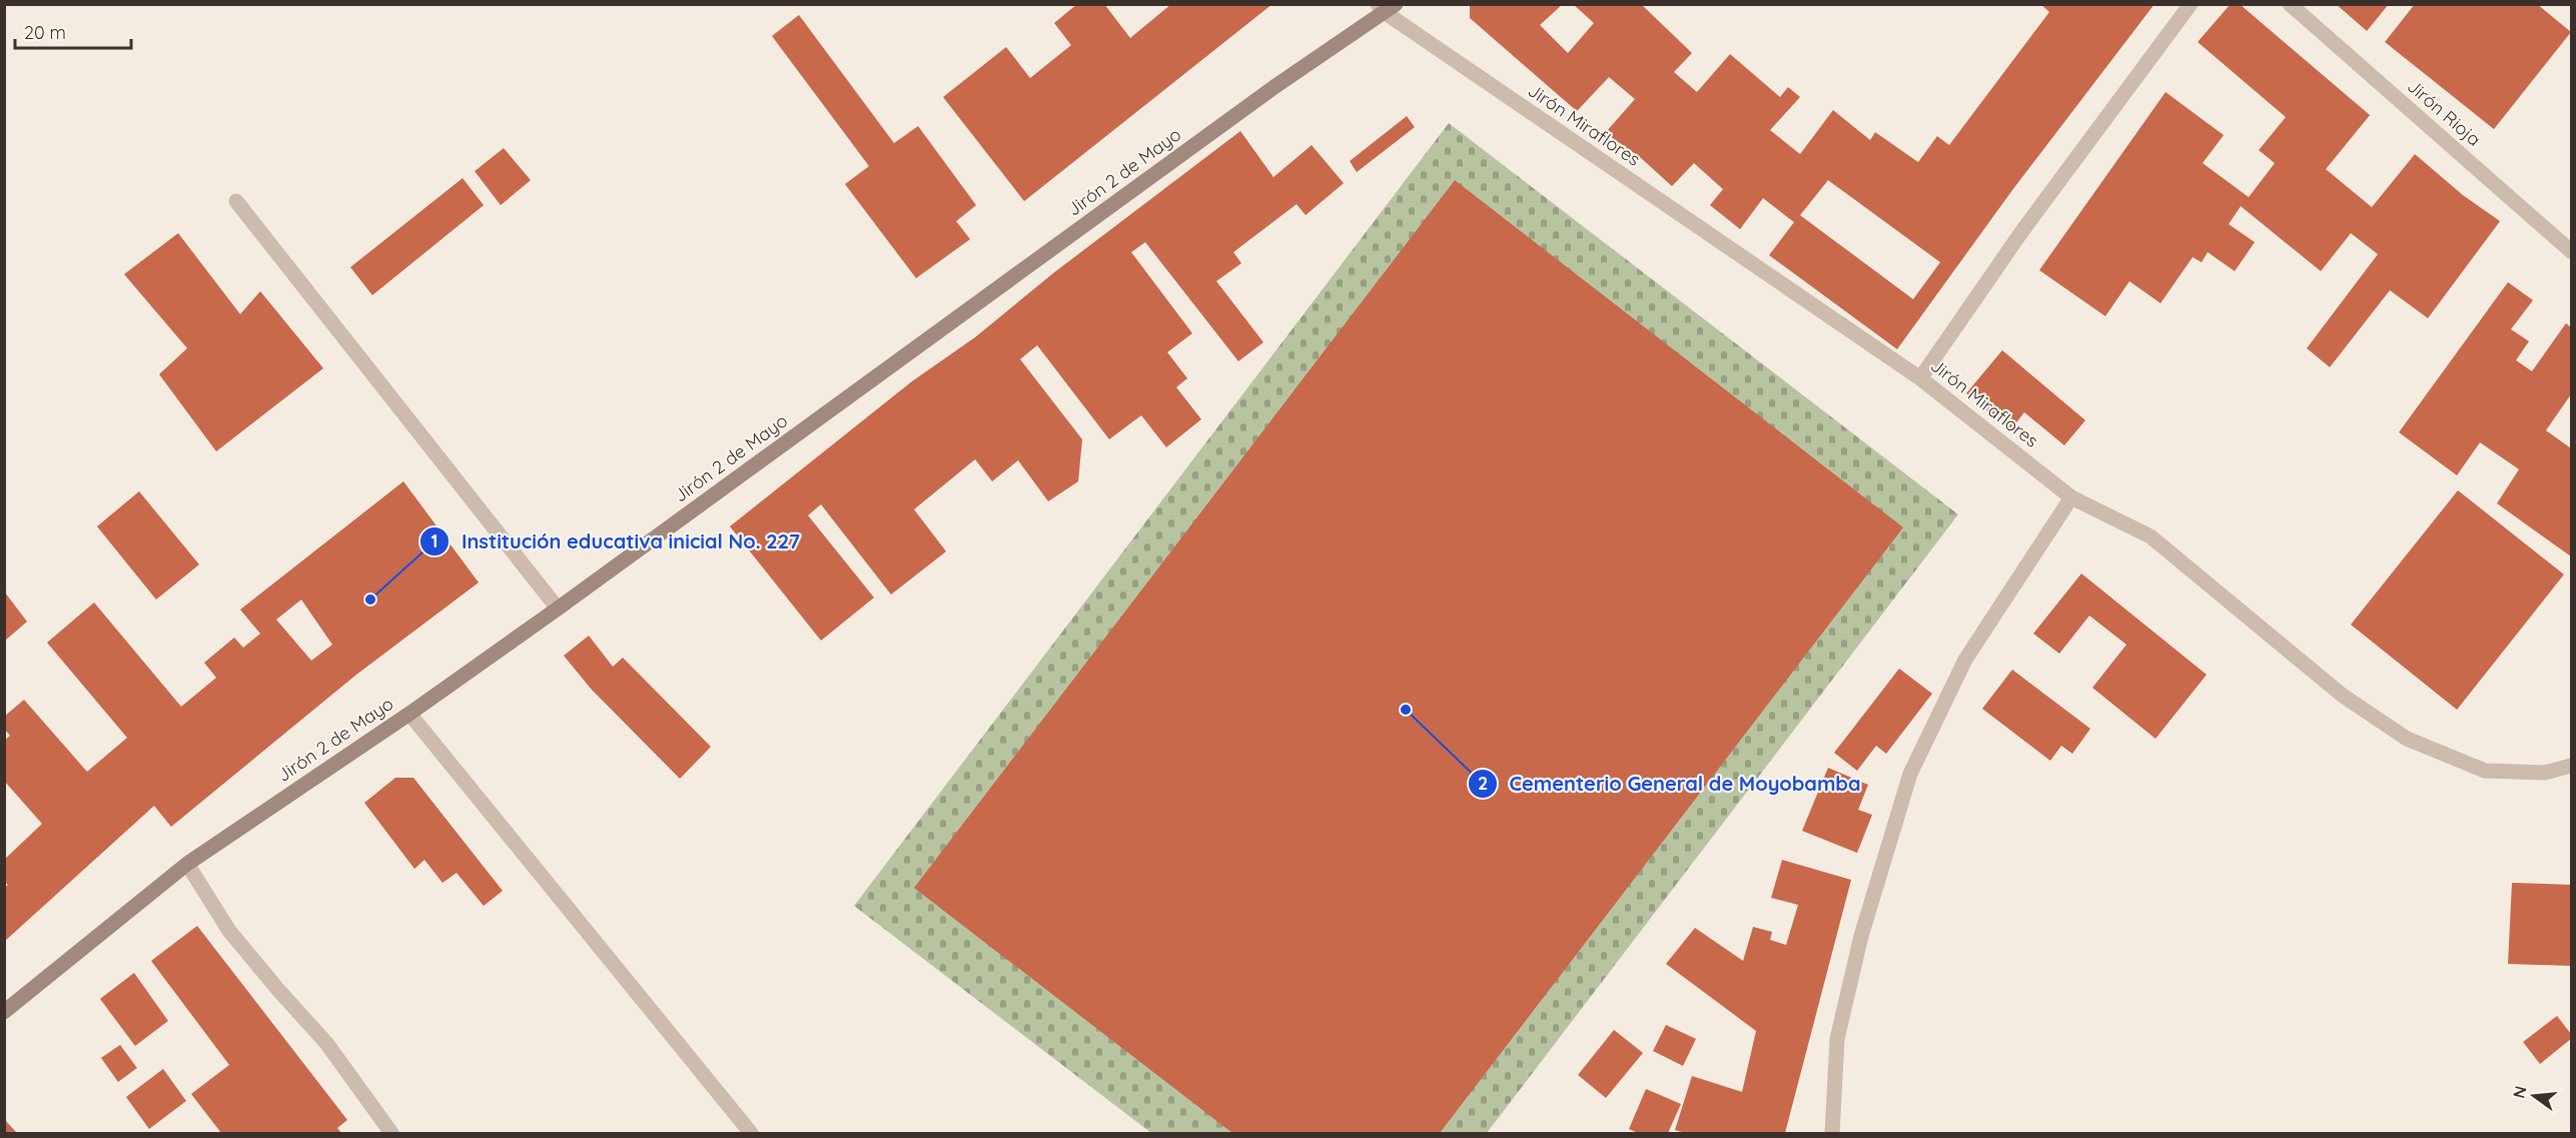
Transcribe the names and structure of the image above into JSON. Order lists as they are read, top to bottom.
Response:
{
  "streets": {
    "main road": ["Jirón 2 de Mayo"],
    "street": ["Jirón Rioja", "Jirón Miraflores"]
  },
  "crossings": [
    ["Jirón Miraflores", "Jirón 2 de Mayo"]
  ],
  "places": ["Institución educativa inicial No. 227", "Cementerio General de Moyobamba"],
  "scale_bar": "20 m",
  "north": "left"
}
